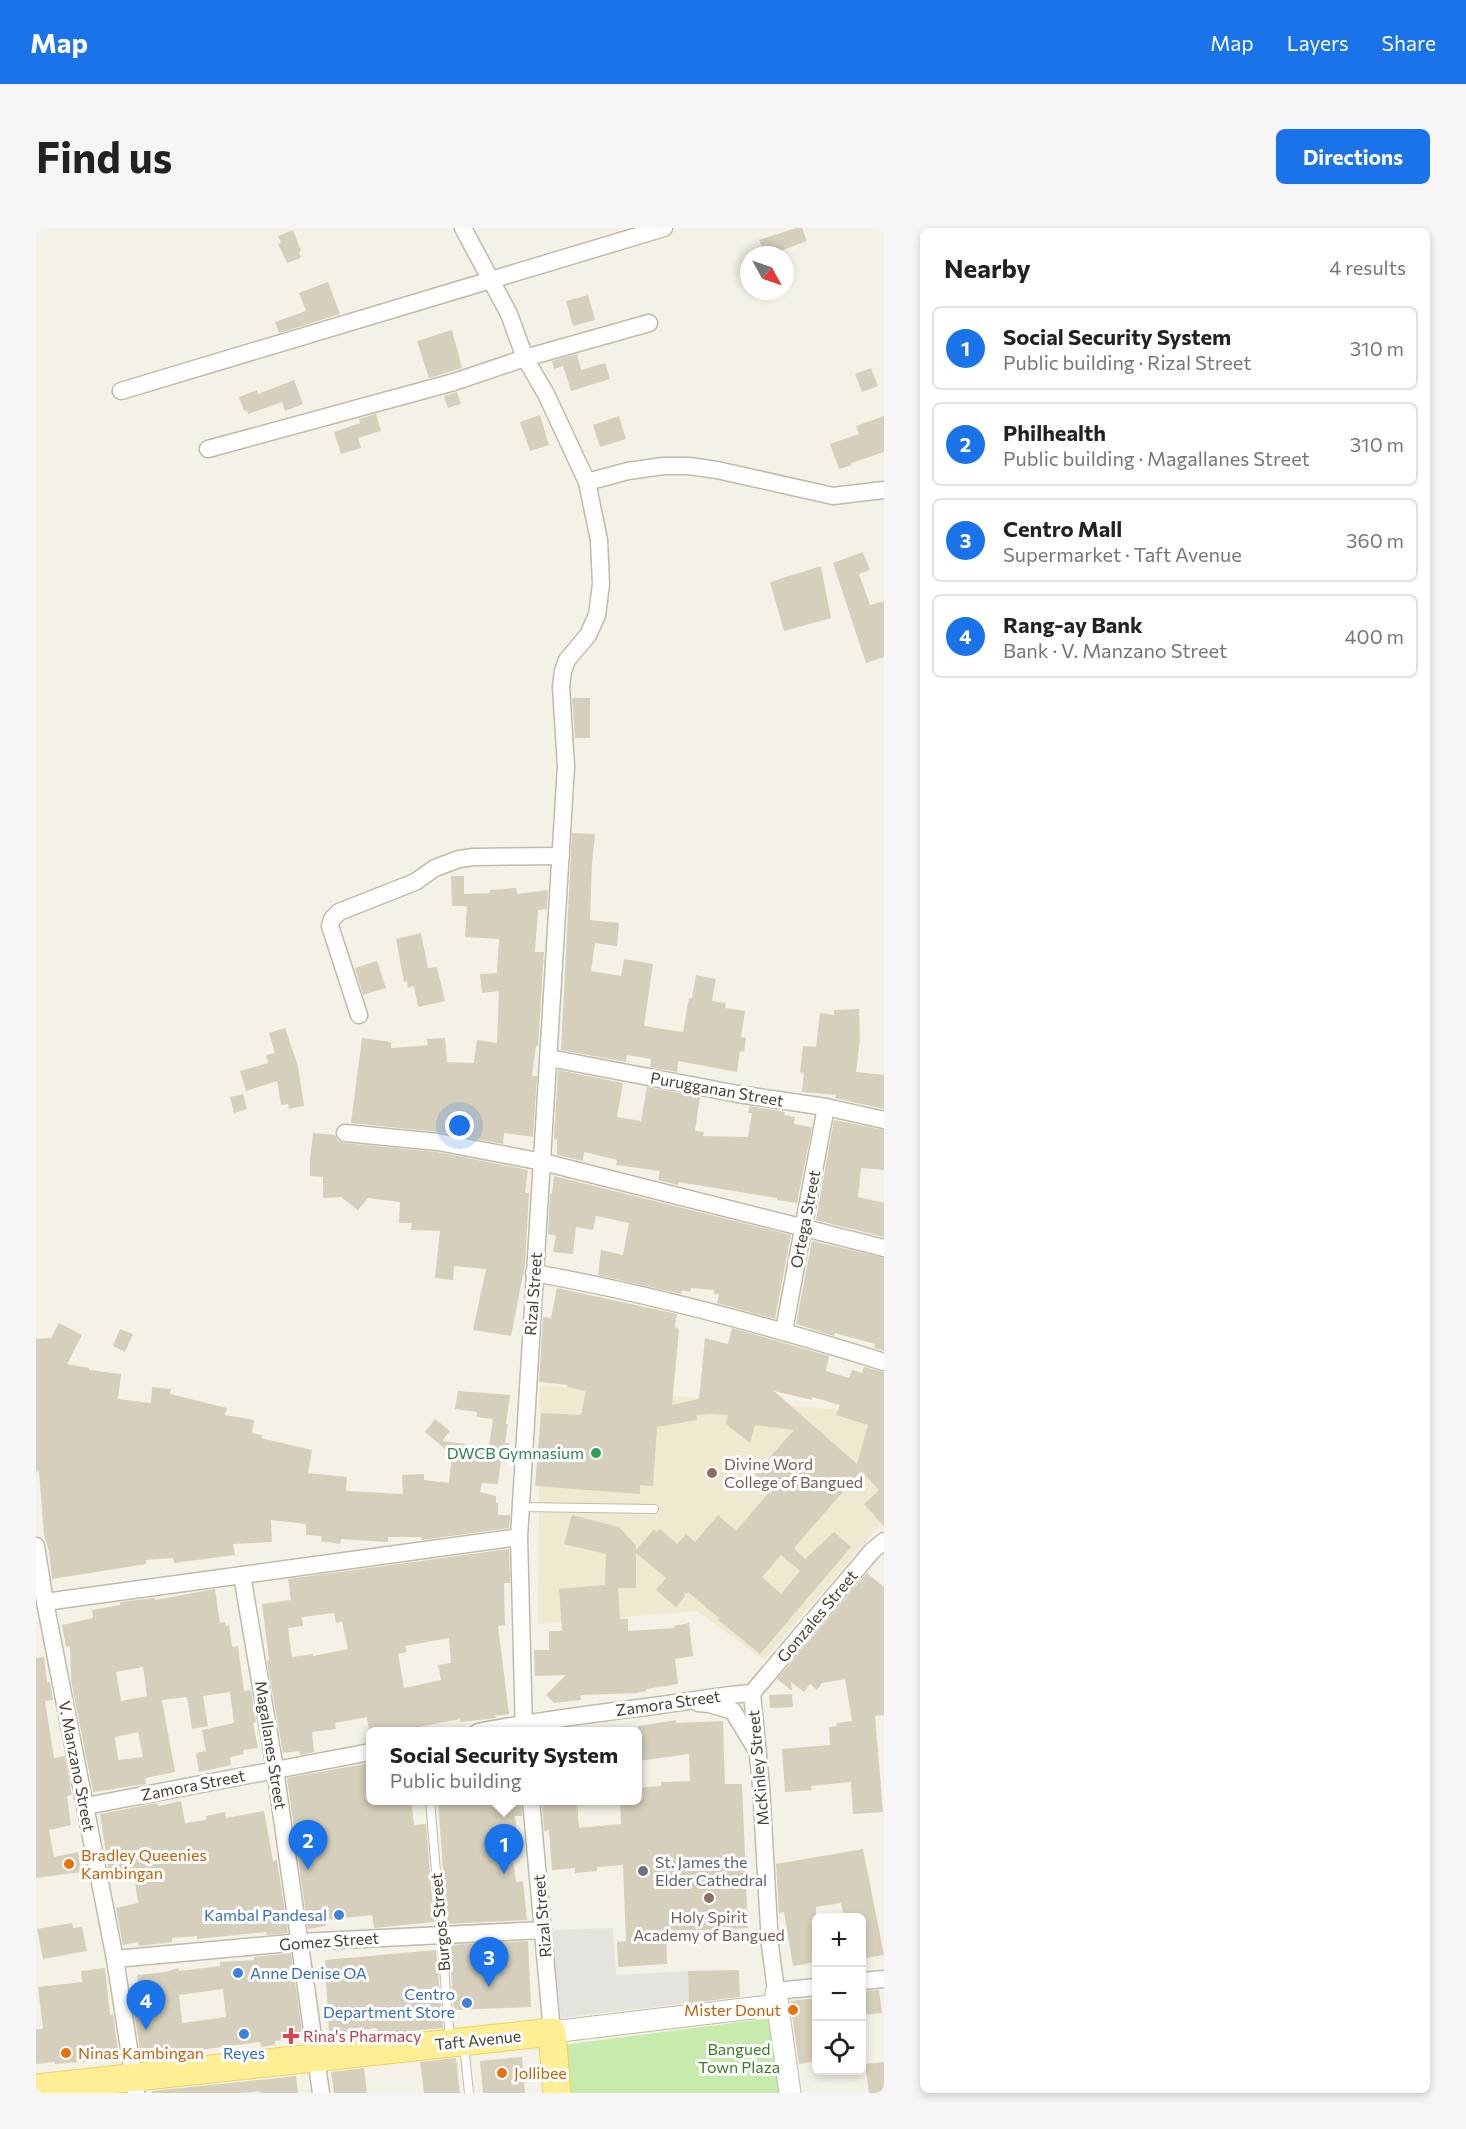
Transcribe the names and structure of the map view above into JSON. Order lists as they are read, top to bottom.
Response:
{
  "streets": {
    "main road": ["Taft Avenue"],
    "street": [
      "Purugganan Street",
      "Ortega Street",
      "Rizal Street",
      "Gonzales Street",
      "Zamora Street",
      "Magallanes Street",
      "V. Manzano Street",
      "McKinley Street",
      "Gomez Street"
    ],
    "lane": ["Burgos Street"]
  },
  "crossings": [
    ["Purugganan Street", "Ortega Street"],
    ["Purugganan Street", "Rizal Street"],
    ["Rizal Street", "Zamora Street"],
    ["Rizal Street", "Gomez Street"],
    ["Rizal Street", "Taft Avenue"],
    ["Gonzales Street", "Zamora Street"],
    ["Gonzales Street", "McKinley Street"],
    ["Zamora Street", "Magallanes Street"],
    ["Zamora Street", "V. Manzano Street"],
    ["Zamora Street", "McKinley Street"],
    ["Magallanes Street", "Gomez Street"],
    ["Magallanes Street", "Taft Avenue"],
    ["V. Manzano Street", "Gomez Street"],
    ["V. Manzano Street", "Taft Avenue"],
    ["McKinley Street", "Taft Avenue"],
    ["Burgos Street", "Gomez Street"],
    ["Burgos Street", "Taft Avenue"]
  ],
  "parks": ["Bangued Town Plaza"],
  "places": {
    "other": [
      "DWCB Gymnasium",
      "Divine Word College of Bangued",
      "Bradley Queenies Kambingan",
      "St. James the Elder Cathedral",
      "Holy Spirit Academy of Bangued",
      "Kambal Pandesal",
      "Anne Denise OA",
      "Centro Department Store",
      "Mister Donut",
      "Reyes",
      "Ninas Kambingan",
      "Jollibee"
    ],
    "health": ["Rina's Pharmacy"]
  },
  "north": "bottom right",
  "page": {
    "header": "Map",
    "nav": ["Map", "Layers", "Share"],
    "buttons": "Directions",
    "title": "Find us",
    "heading": ["Nearby", "4 results"],
    "list": [
      {
        "mark": "1",
        "name": "Social Security System",
        "note": "Public building · Rizal Street",
        "value": "310 m"
      },
      {
        "mark": "2",
        "name": "Philhealth",
        "note": "Public building · Magallanes Street",
        "value": "310 m"
      },
      {
        "mark": "3",
        "name": "Centro Mall",
        "note": "Supermarket · Taft Avenue",
        "value": "360 m"
      },
      {
        "mark": "4",
        "name": "Rang-ay Bank",
        "note": "Bank · V. Manzano Street",
        "value": "400 m"
      }
    ],
    "popup": ["Social Security System", "Public building"],
    "pins": [
      "2",
      "1",
      "3",
      "4"
    ],
    "map_buttons": ["+", "−"]
  }
}
